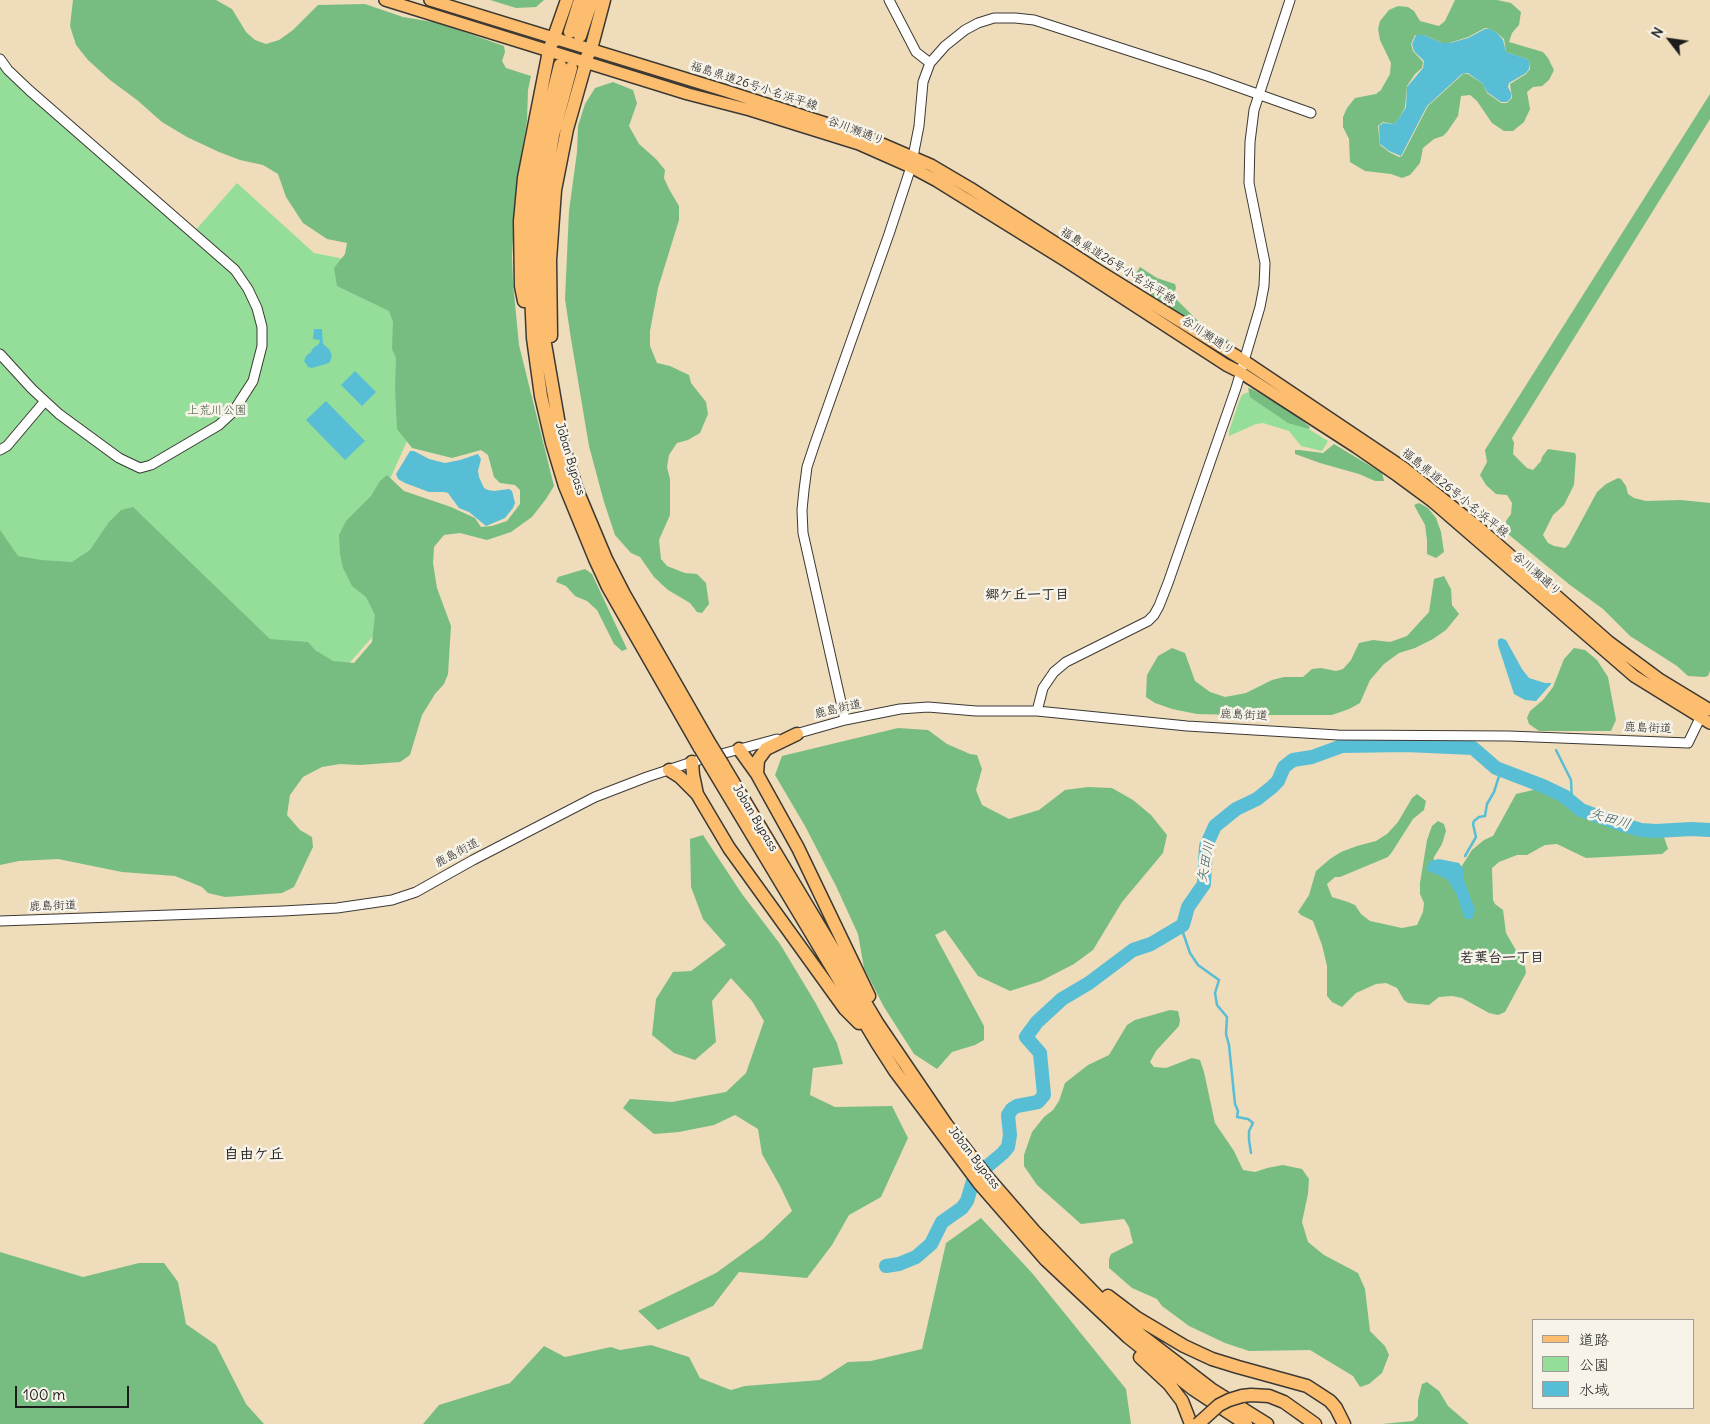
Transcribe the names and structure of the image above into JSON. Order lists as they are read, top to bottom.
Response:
{
  "streets": {
    "highway": ["Joban Bypass"],
    "main road": ["福島県道26号小名浜平線", "谷川瀬通り"],
    "street": ["鹿島街道"]
  },
  "crossings": [
    ["福島県道26号小名浜平線", "谷川瀬通り"],
    ["福島県道26号小名浜平線", "鹿島街道"],
    ["谷川瀬通り", "鹿島街道"]
  ],
  "districts": ["郷ケ丘一丁目", "若葉台一丁目", "自由ケ丘"],
  "water": ["矢田川"],
  "parks": ["上荒川公園"],
  "legend": ["道路", "公園", "水域"],
  "scale_bar": "100 m",
  "north": "top left"
}
